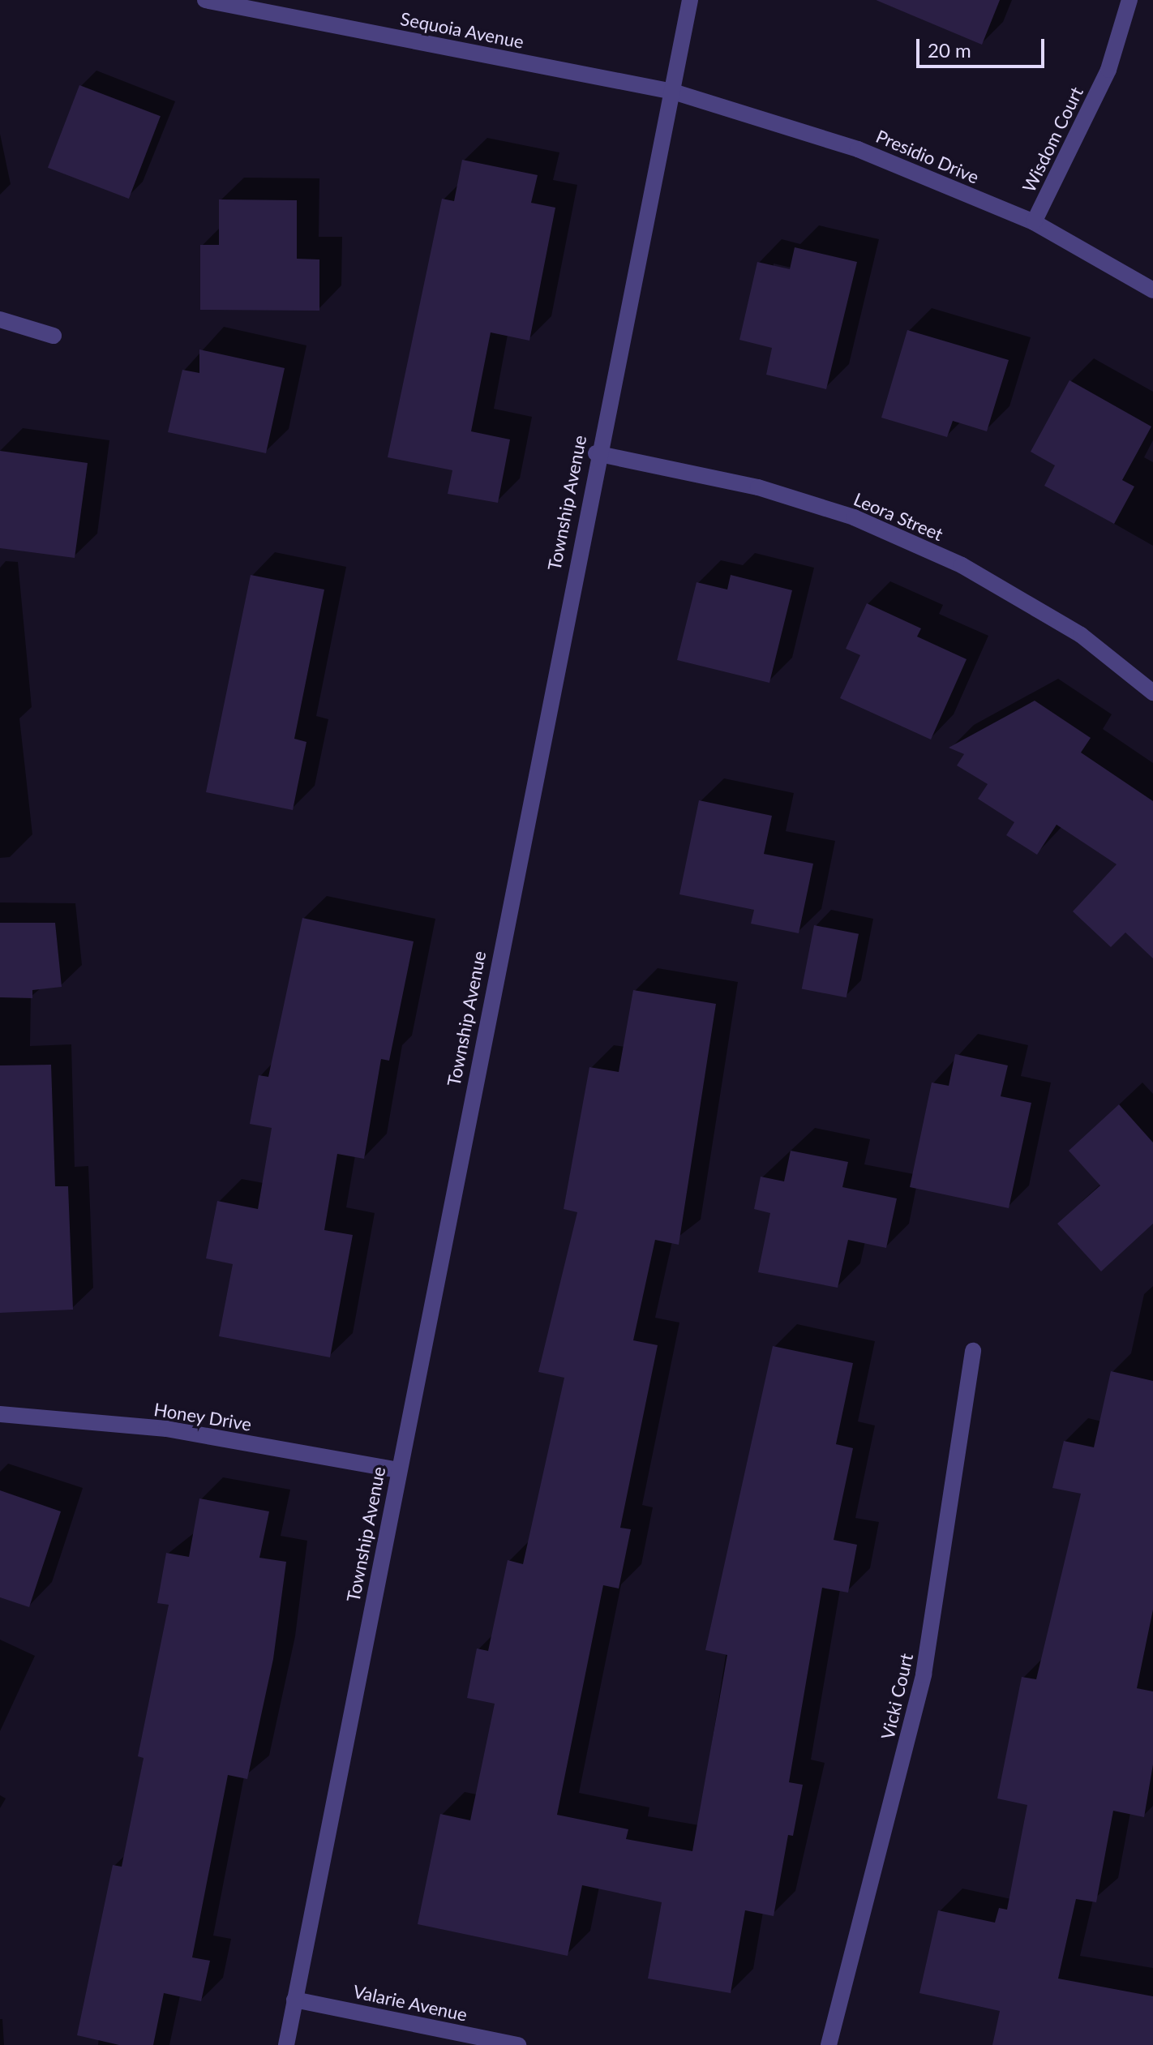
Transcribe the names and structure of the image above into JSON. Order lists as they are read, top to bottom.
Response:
{
  "streets": {
    "street": [
      "Sequoia Avenue",
      "Wisdom Court",
      "Presidio Drive",
      "Township Avenue",
      "Leora Street",
      "Honey Drive",
      "Vicki Court",
      "Valarie Avenue"
    ]
  },
  "crossings": [
    ["Sequoia Avenue", "Presidio Drive"],
    ["Sequoia Avenue", "Township Avenue"],
    ["Wisdom Court", "Presidio Drive"],
    ["Presidio Drive", "Township Avenue"],
    ["Township Avenue", "Leora Street"],
    ["Township Avenue", "Honey Drive"],
    ["Township Avenue", "Valarie Avenue"]
  ],
  "scale_bar": "20 m"
}
